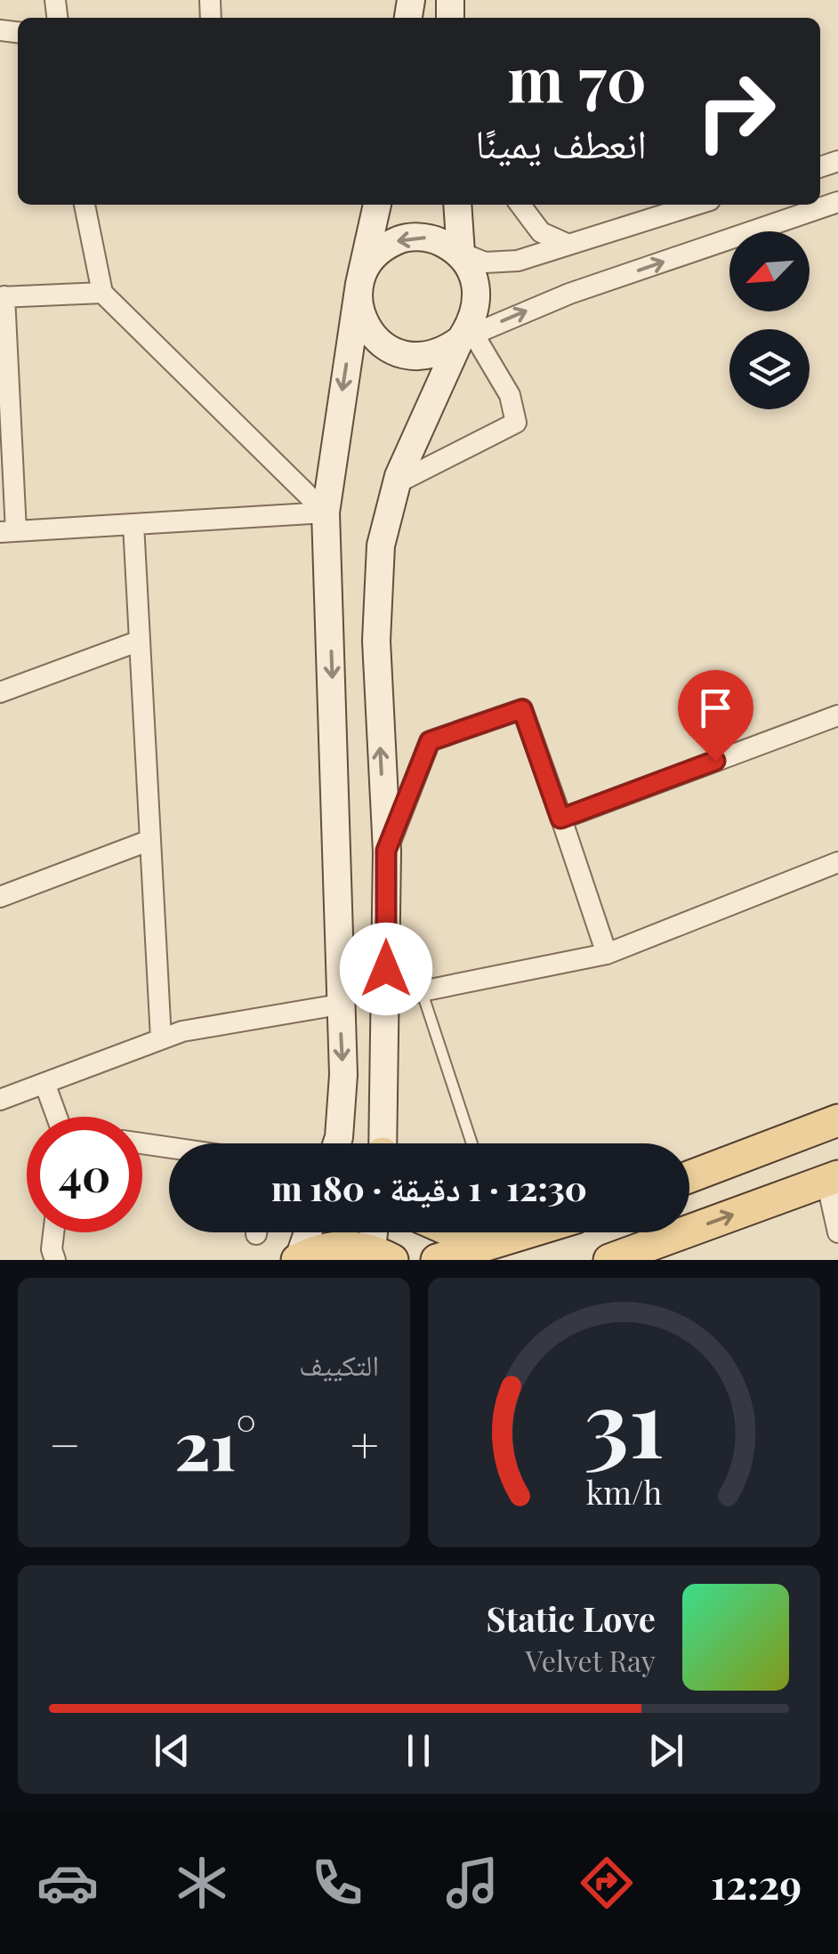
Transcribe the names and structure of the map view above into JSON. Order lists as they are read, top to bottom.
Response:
{
  "north": "bottom left",
  "page": {
    "turn": ["70 m", "انعطف يمينًا"],
    "limit": "40",
    "trip": "12:30 · 1 دقيقة · 180 m",
    "tile": "التكييف",
    "heat": ["−", "21°", "+"],
    "song": ["Static Love", "Velvet Ray"],
    "tabs": "12:29",
    "gauge": ["31", "km/h"]
  }
}
